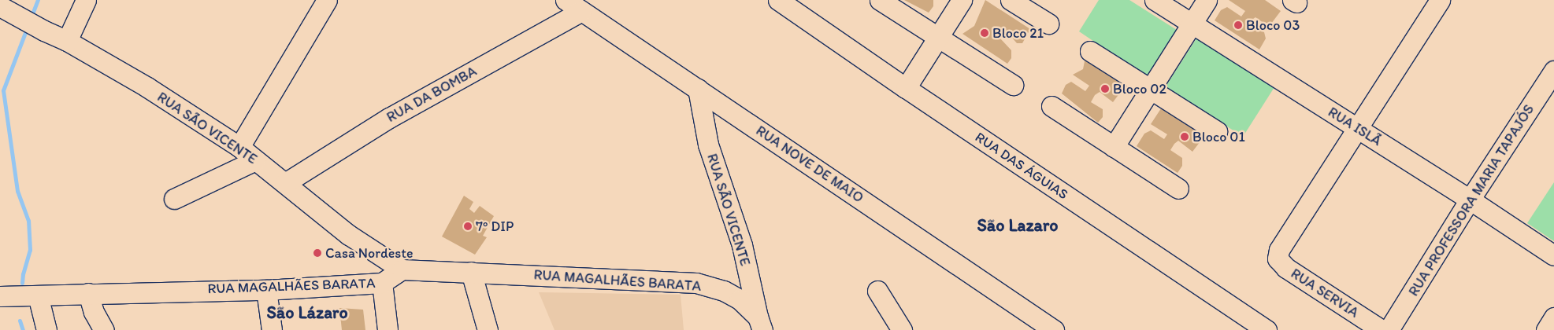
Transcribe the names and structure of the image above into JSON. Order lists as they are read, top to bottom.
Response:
{
  "streets": {
    "street": [
      "RUA DA BOMBA",
      "RUA ISLÃ",
      "RUA SÃO VICENTE",
      "RUA NOVE DE MAIO",
      "RUA DAS ÁGUIAS",
      "RUA PROFESSORA MARIA TAPAJÓS",
      "RUA MAGALHÃES BARATA",
      "RUA SERVIA"
    ]
  },
  "crossings": [
    ["RUA DA BOMBA", "RUA SÃO VICENTE"],
    ["RUA DA BOMBA", "RUA NOVE DE MAIO"],
    ["RUA ISLÃ", "RUA PROFESSORA MARIA TAPAJÓS"],
    ["RUA ISLÃ", "RUA SERVIA"],
    ["RUA SÃO VICENTE", "RUA NOVE DE MAIO"],
    ["RUA SÃO VICENTE", "RUA MAGALHÃES BARATA"]
  ],
  "districts": ["São Lazaro", "São Lázaro"],
  "places": [
    "Bloco 03",
    "Bloco 21",
    "Bloco 02",
    "Bloco 01",
    "7º DIP",
    "Casa Nordeste"
  ]
}
